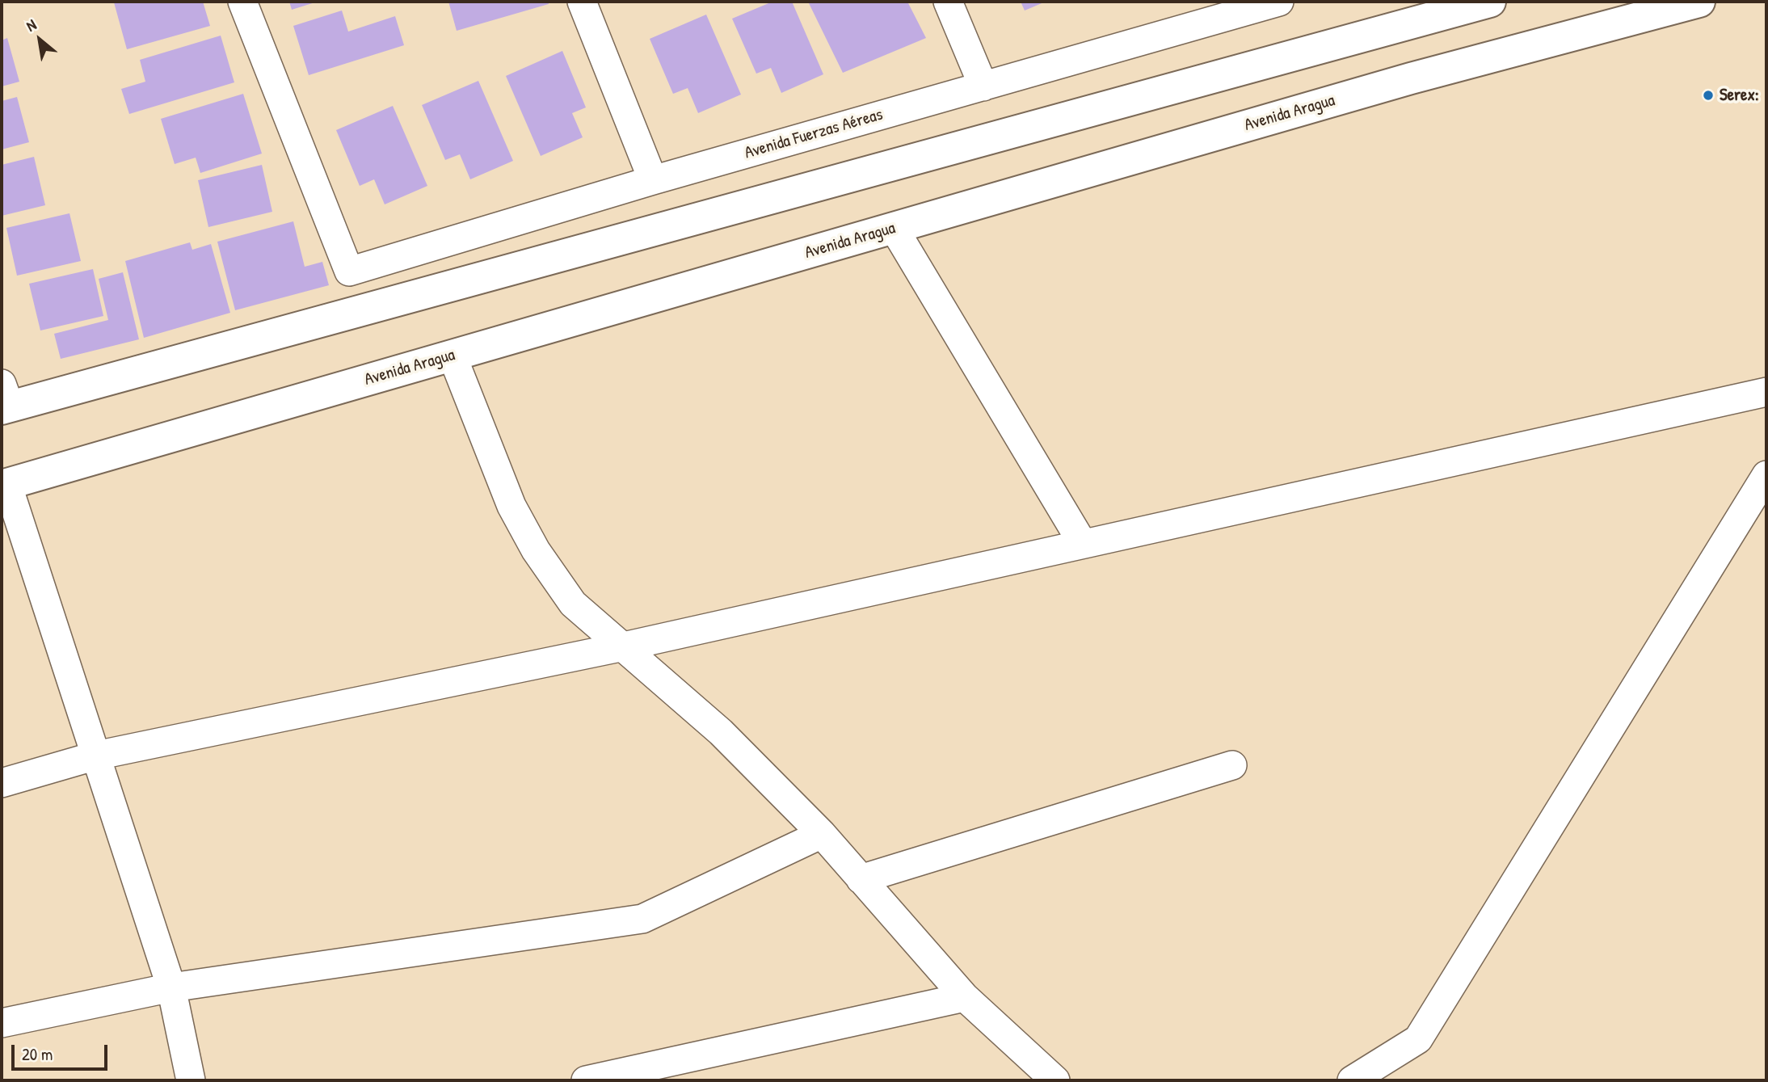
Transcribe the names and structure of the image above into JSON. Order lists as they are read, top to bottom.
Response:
{
  "streets": {
    "street": ["Avenida Aragua", "Avenida Fuerzas Aéreas"]
  },
  "places": ["Serex:"],
  "scale_bar": "20 m",
  "north": "top left"
}
